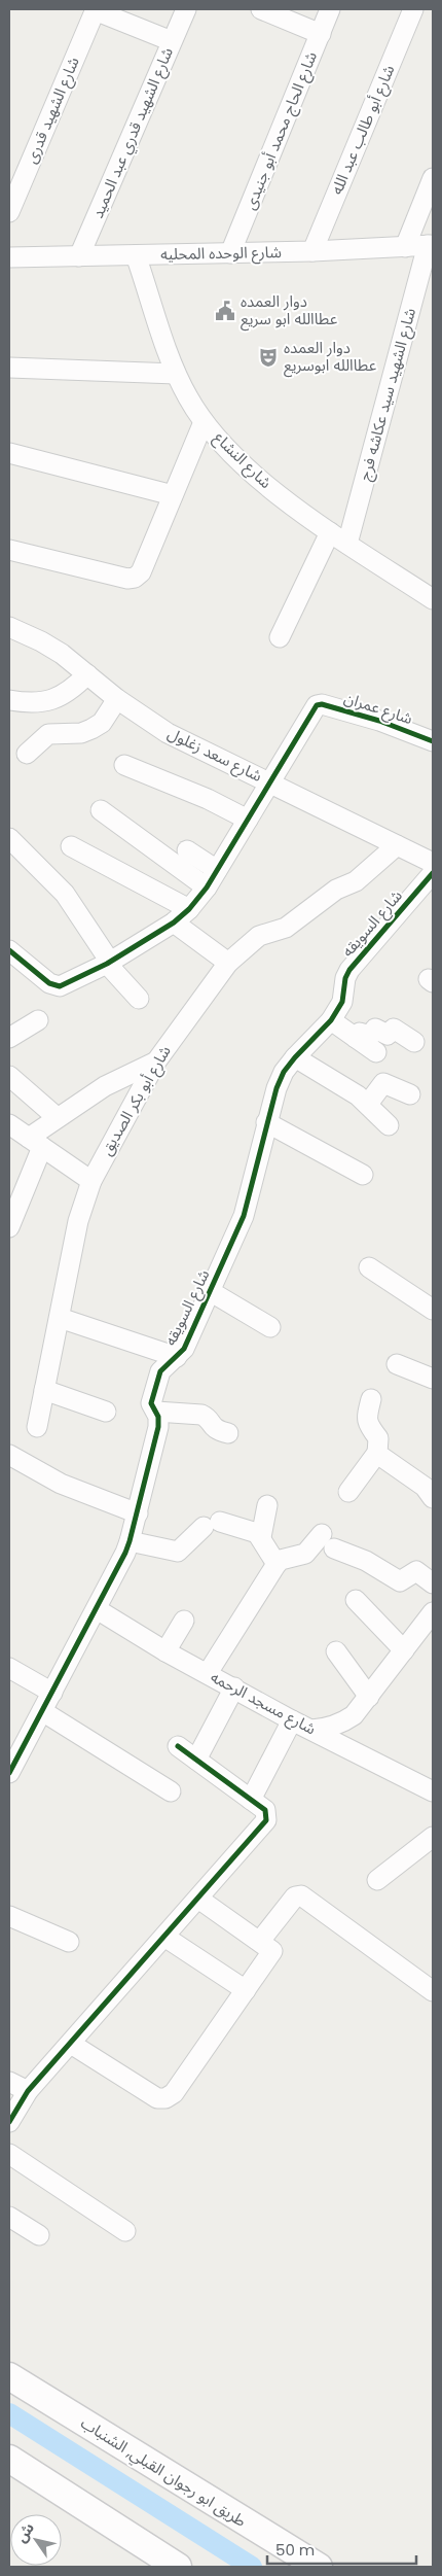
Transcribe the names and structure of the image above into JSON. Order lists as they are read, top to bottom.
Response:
{
  "streets": {
    "street": [
      "شارع الشهيد قدرى",
      "شارع أبو طالب عبد الله",
      "شارع الحاج محمد أبو جنيدى",
      "شارع الشهيد قدري عبد الحميد",
      "شارع الوحده المحليه",
      "شارع الشهيد سيد عكاشه فرج",
      "شارع النشاع",
      "شارع عمران",
      "شارع سعد زغلول",
      "شارع السويقه",
      "شارع أبو بكر الصديق",
      "شارع مسجد الرحمه",
      "طريق ابو رجوان القبلي, الشنباب"
    ]
  },
  "crossings": [
    ["شارع أبو طالب عبد الله", "شارع الوحده المحليه"],
    ["شارع الحاج محمد أبو جنيدى", "شارع الوحده المحليه"],
    ["شارع الشهيد قدري عبد الحميد", "شارع الوحده المحليه"],
    ["شارع الوحده المحليه", "شارع الشهيد سيد عكاشه فرج"],
    ["شارع الوحده المحليه", "شارع النشاع"],
    ["شارع الشهيد سيد عكاشه فرج", "شارع النشاع"],
    ["شارع عمران", "شارع سعد زغلول"],
    ["شارع سعد زغلول", "شارع أبو بكر الصديق"],
    ["شارع السويقه", "شارع مسجد الرحمه"]
  ],
  "places": {
    "public building": ["دوار العمده عطاالله ابو سريع"],
    "theatre": ["دوار العمده عطاالله ابوسريع"]
  },
  "scale_bar": "50 m",
  "north": "top left"
}
